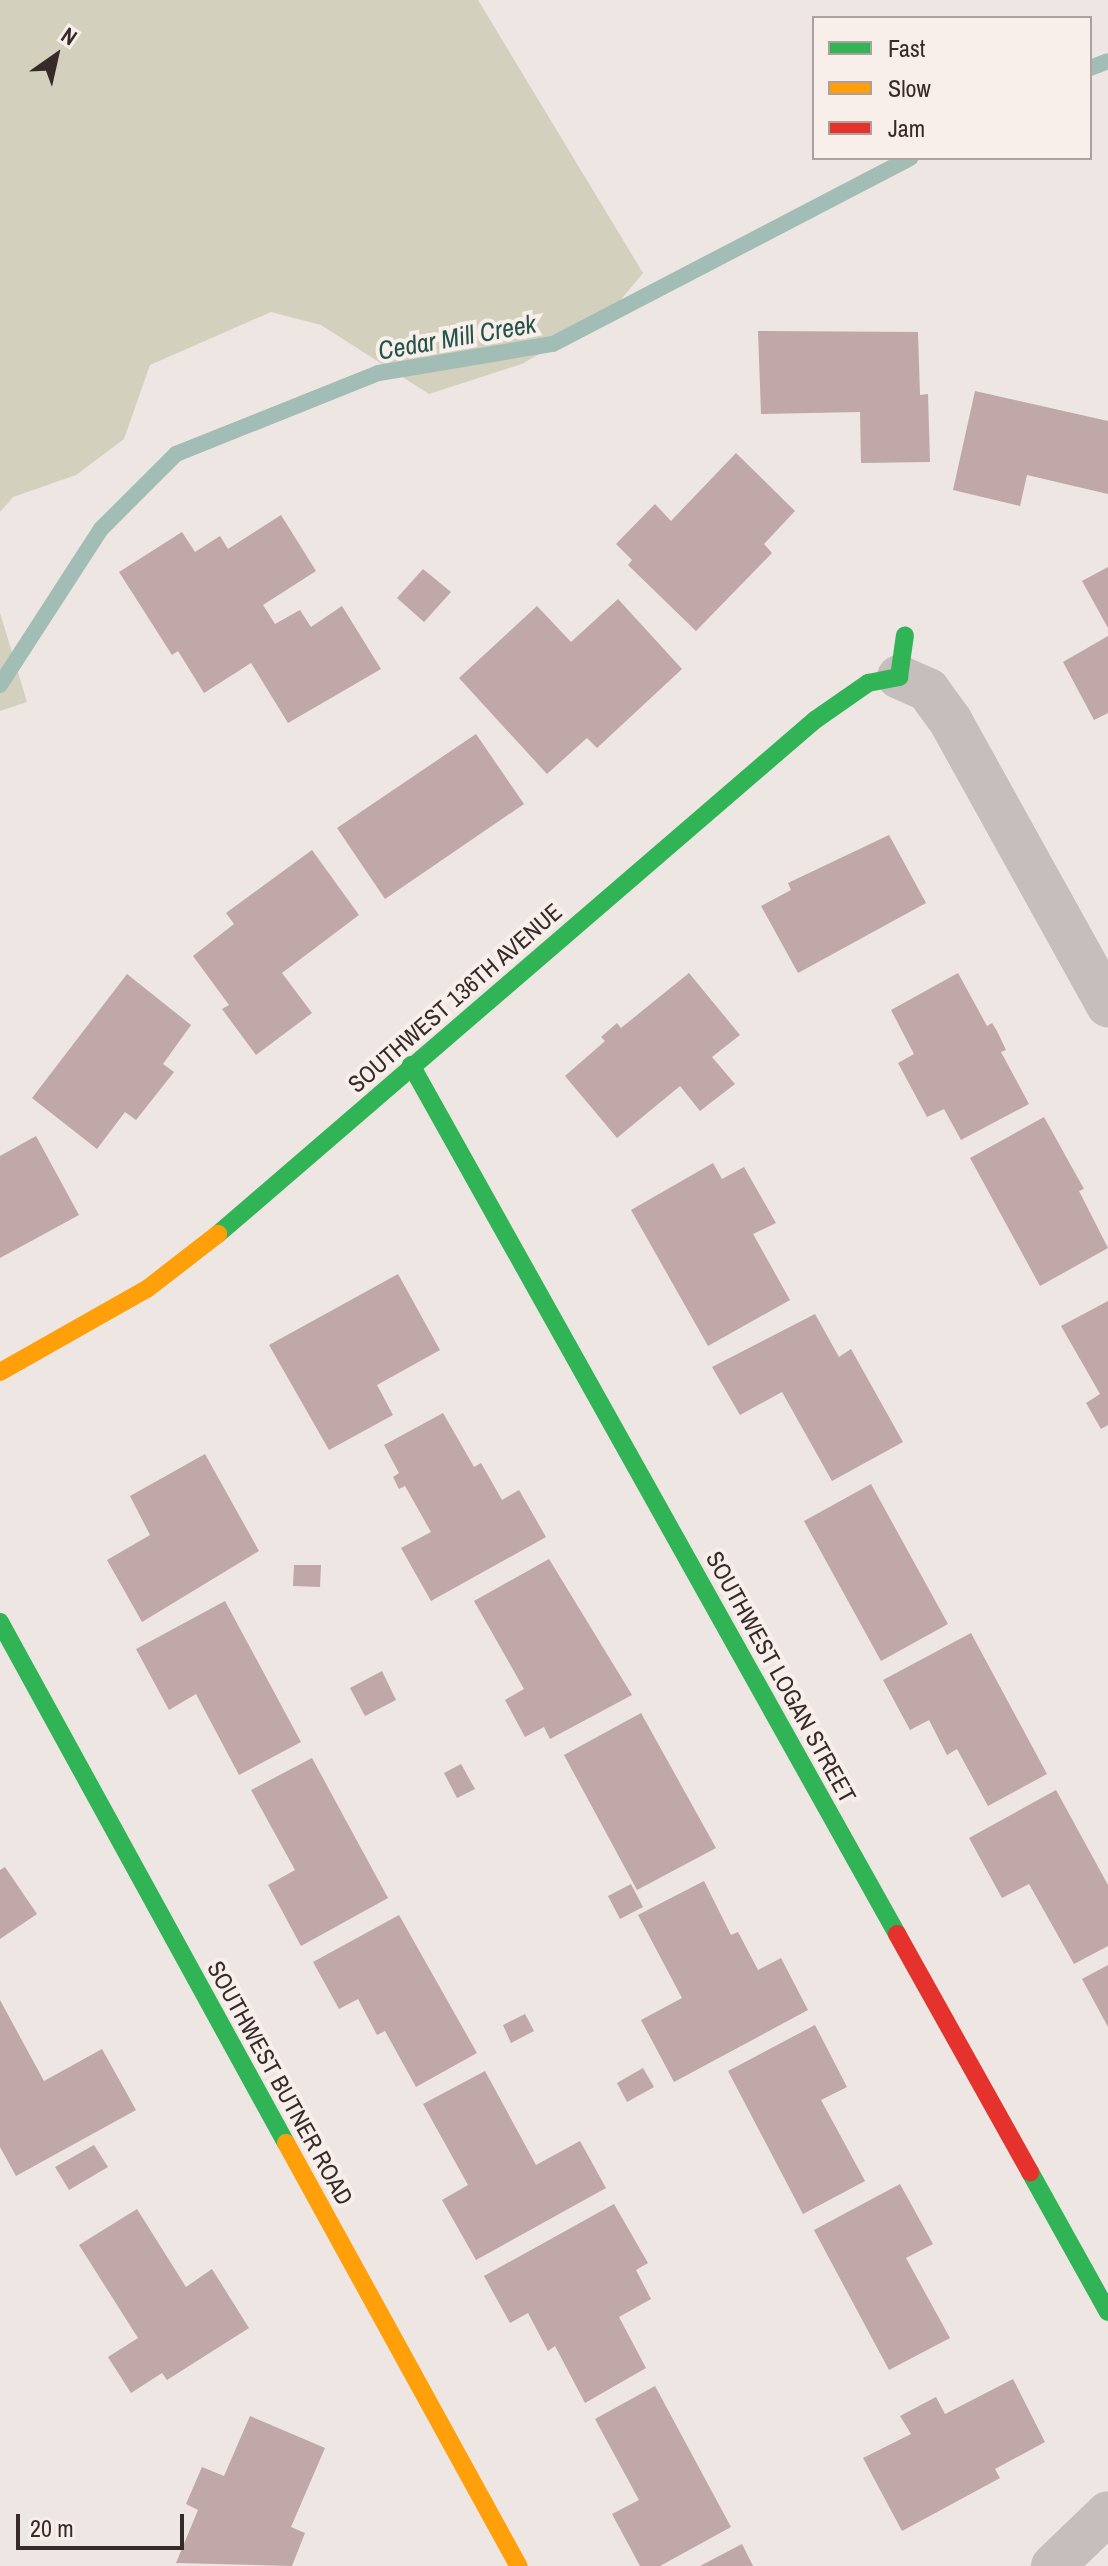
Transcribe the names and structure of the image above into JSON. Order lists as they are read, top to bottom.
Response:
{
  "streets": {
    "street": ["SOUTHWEST 136TH AVENUE", "SOUTHWEST LOGAN STREET", "SOUTHWEST BUTNER ROAD"]
  },
  "crossings": [
    ["SOUTHWEST 136TH AVENUE", "SOUTHWEST LOGAN STREET"]
  ],
  "water": ["Cedar Mill Creek"],
  "legend": ["Fast", "Slow", "Jam"],
  "scale_bar": "20 m",
  "north": "top right"
}
